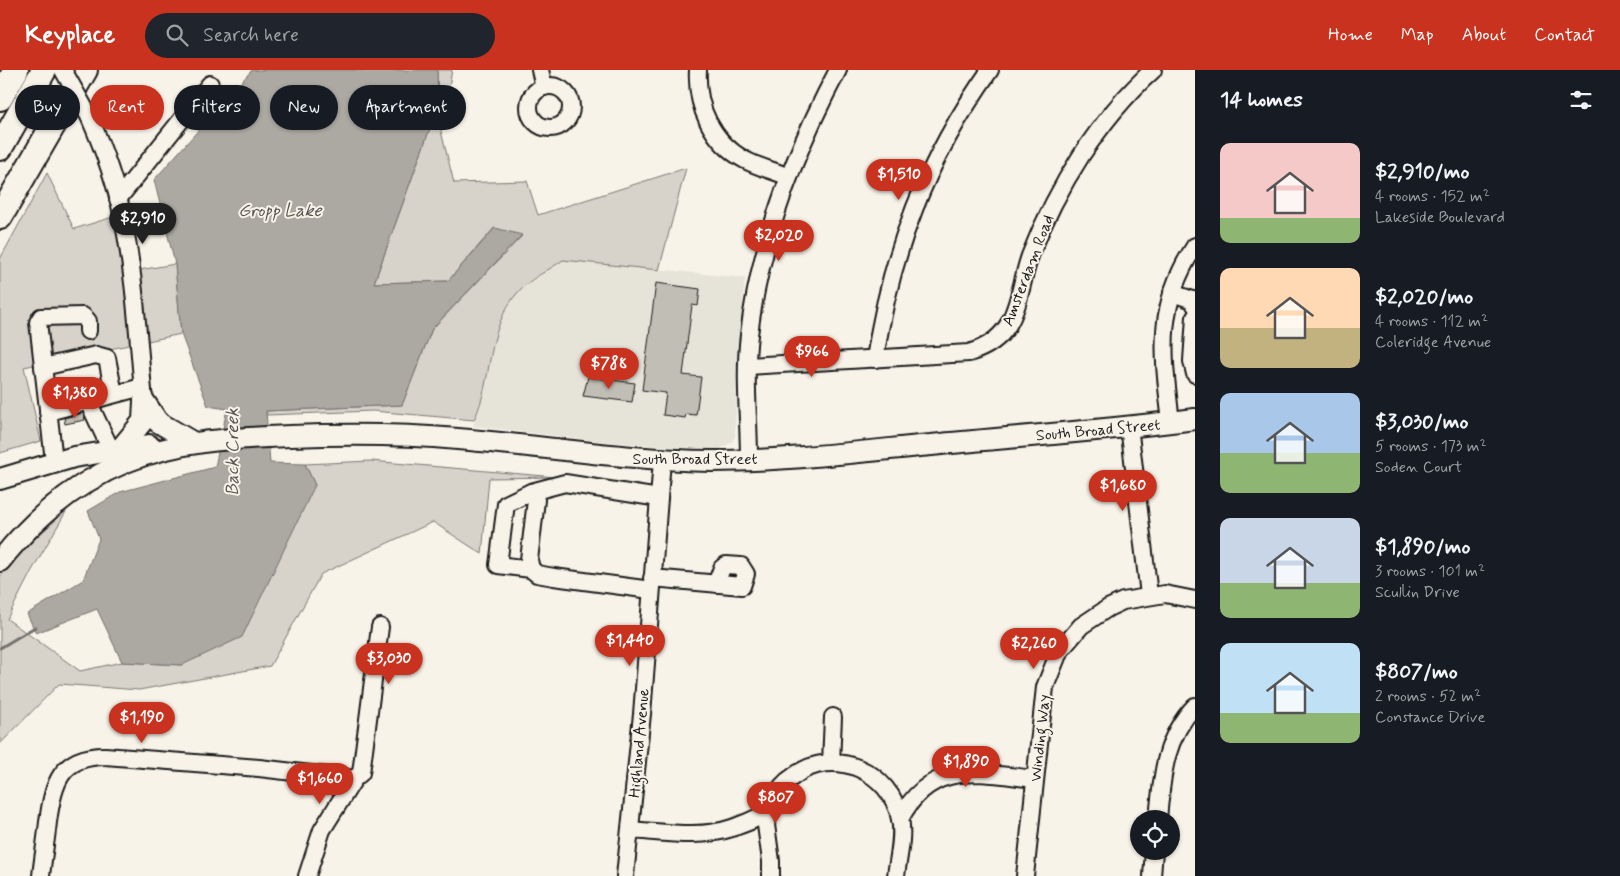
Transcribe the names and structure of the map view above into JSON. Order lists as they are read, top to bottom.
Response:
{
  "streets": {
    "main road": ["South Broad Street"],
    "street": ["Amsterdam Road", "Winding Way", "Highland Avenue"]
  },
  "crossings": [
    ["South Broad Street", "Highland Avenue"]
  ],
  "water": ["Gropp Lake", "Back Creek"],
  "page": {
    "header": "Keyplace",
    "search": "Search here",
    "nav": [
      "Home",
      "Map",
      "About",
      "Contact"
    ],
    "heading": "14 homes",
    "chip": [
      "Buy",
      "Rent",
      "Filters",
      "New",
      "Apartment"
    ],
    "list": [
      {
        "name": "$2,910/mo",
        "note": "4 rooms · 152 m² · Lakeside Boulevard"
      },
      {
        "name": "$2,020/mo",
        "note": "4 rooms · 112 m² · Coleridge Avenue"
      },
      {
        "name": "$3,030/mo",
        "note": "5 rooms · 173 m² · Soden Court"
      },
      {
        "name": "$1,890/mo",
        "note": "3 rooms · 101 m² · Scullin Drive"
      },
      {
        "name": "$807/mo",
        "note": "2 rooms · 52 m² · Constance Drive"
      }
    ],
    "price": [
      "$1,510",
      "$2,910",
      "$2,020",
      "$966",
      "$788",
      "$1,380",
      "$1,680",
      "$1,440",
      "$2,260",
      "$3,030",
      "$1,190",
      "$1,890",
      "$1,660",
      "$807"
    ]
  }
}
